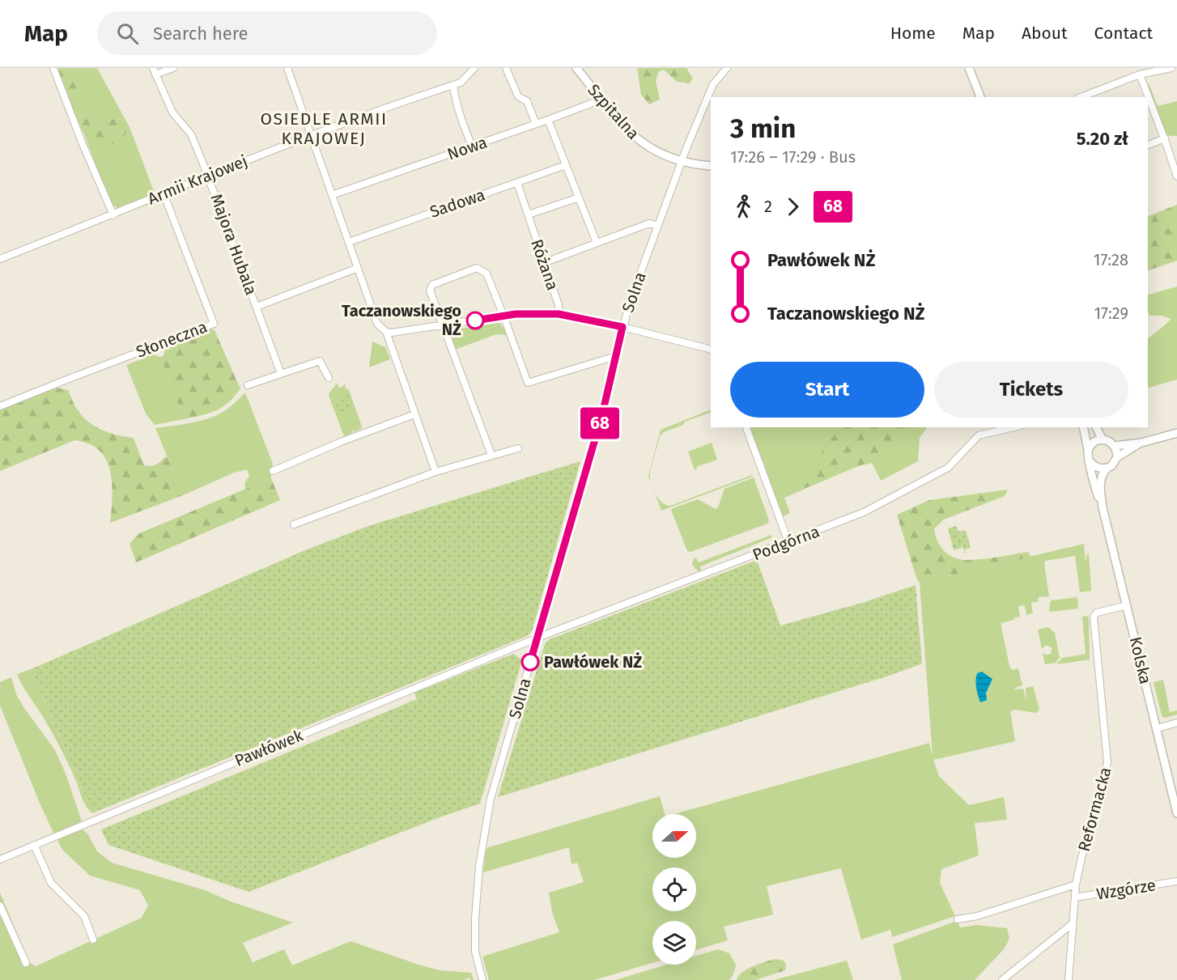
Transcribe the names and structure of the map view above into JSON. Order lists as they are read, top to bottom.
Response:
{
  "streets": {
    "street": [
      "Szpitalna",
      "Nowa",
      "Armii Krajowej",
      "Sadowa",
      "Majora Hubala",
      "Różana",
      "Solna",
      "Słoneczna",
      "Podgórna",
      "Kolska",
      "Pawłówek",
      "Reformacka",
      "Wzgórze"
    ]
  },
  "crossings": [
    ["Szpitalna", "Nowa"],
    ["Szpitalna", "Solna"],
    ["Armii Krajowej", "Majora Hubala"],
    ["Armii Krajowej", "Słoneczna"],
    ["Sadowa", "Różana"],
    ["Solna", "Podgórna"],
    ["Solna", "Pawłówek"],
    ["Podgórna", "Pawłówek"],
    ["Kolska", "Reformacka"],
    ["Reformacka", "Wzgórze"]
  ],
  "districts": ["OSIEDLE ARMII KRAJOWEJ"],
  "places": ["Taczanowskiego NŻ", "Pawłówek NŻ"],
  "lines": ["bus line 68"],
  "north": "right",
  "page": {
    "header": "Map",
    "search": "Search here",
    "nav": [
      "Home",
      "Map",
      "About",
      "Contact"
    ],
    "on_map": "68",
    "heading": ["3 min", "17:26 – 17:29 · Bus", "5.20 zł"],
    "legs": ["2", "68"],
    "list": [
      {
        "name": "Pawłówek NŻ",
        "value": "17:28"
      },
      {
        "name": "Taczanowskiego NŻ",
        "value": "17:29"
      }
    ],
    "buttons": ["Start", "Tickets"]
  }
}
